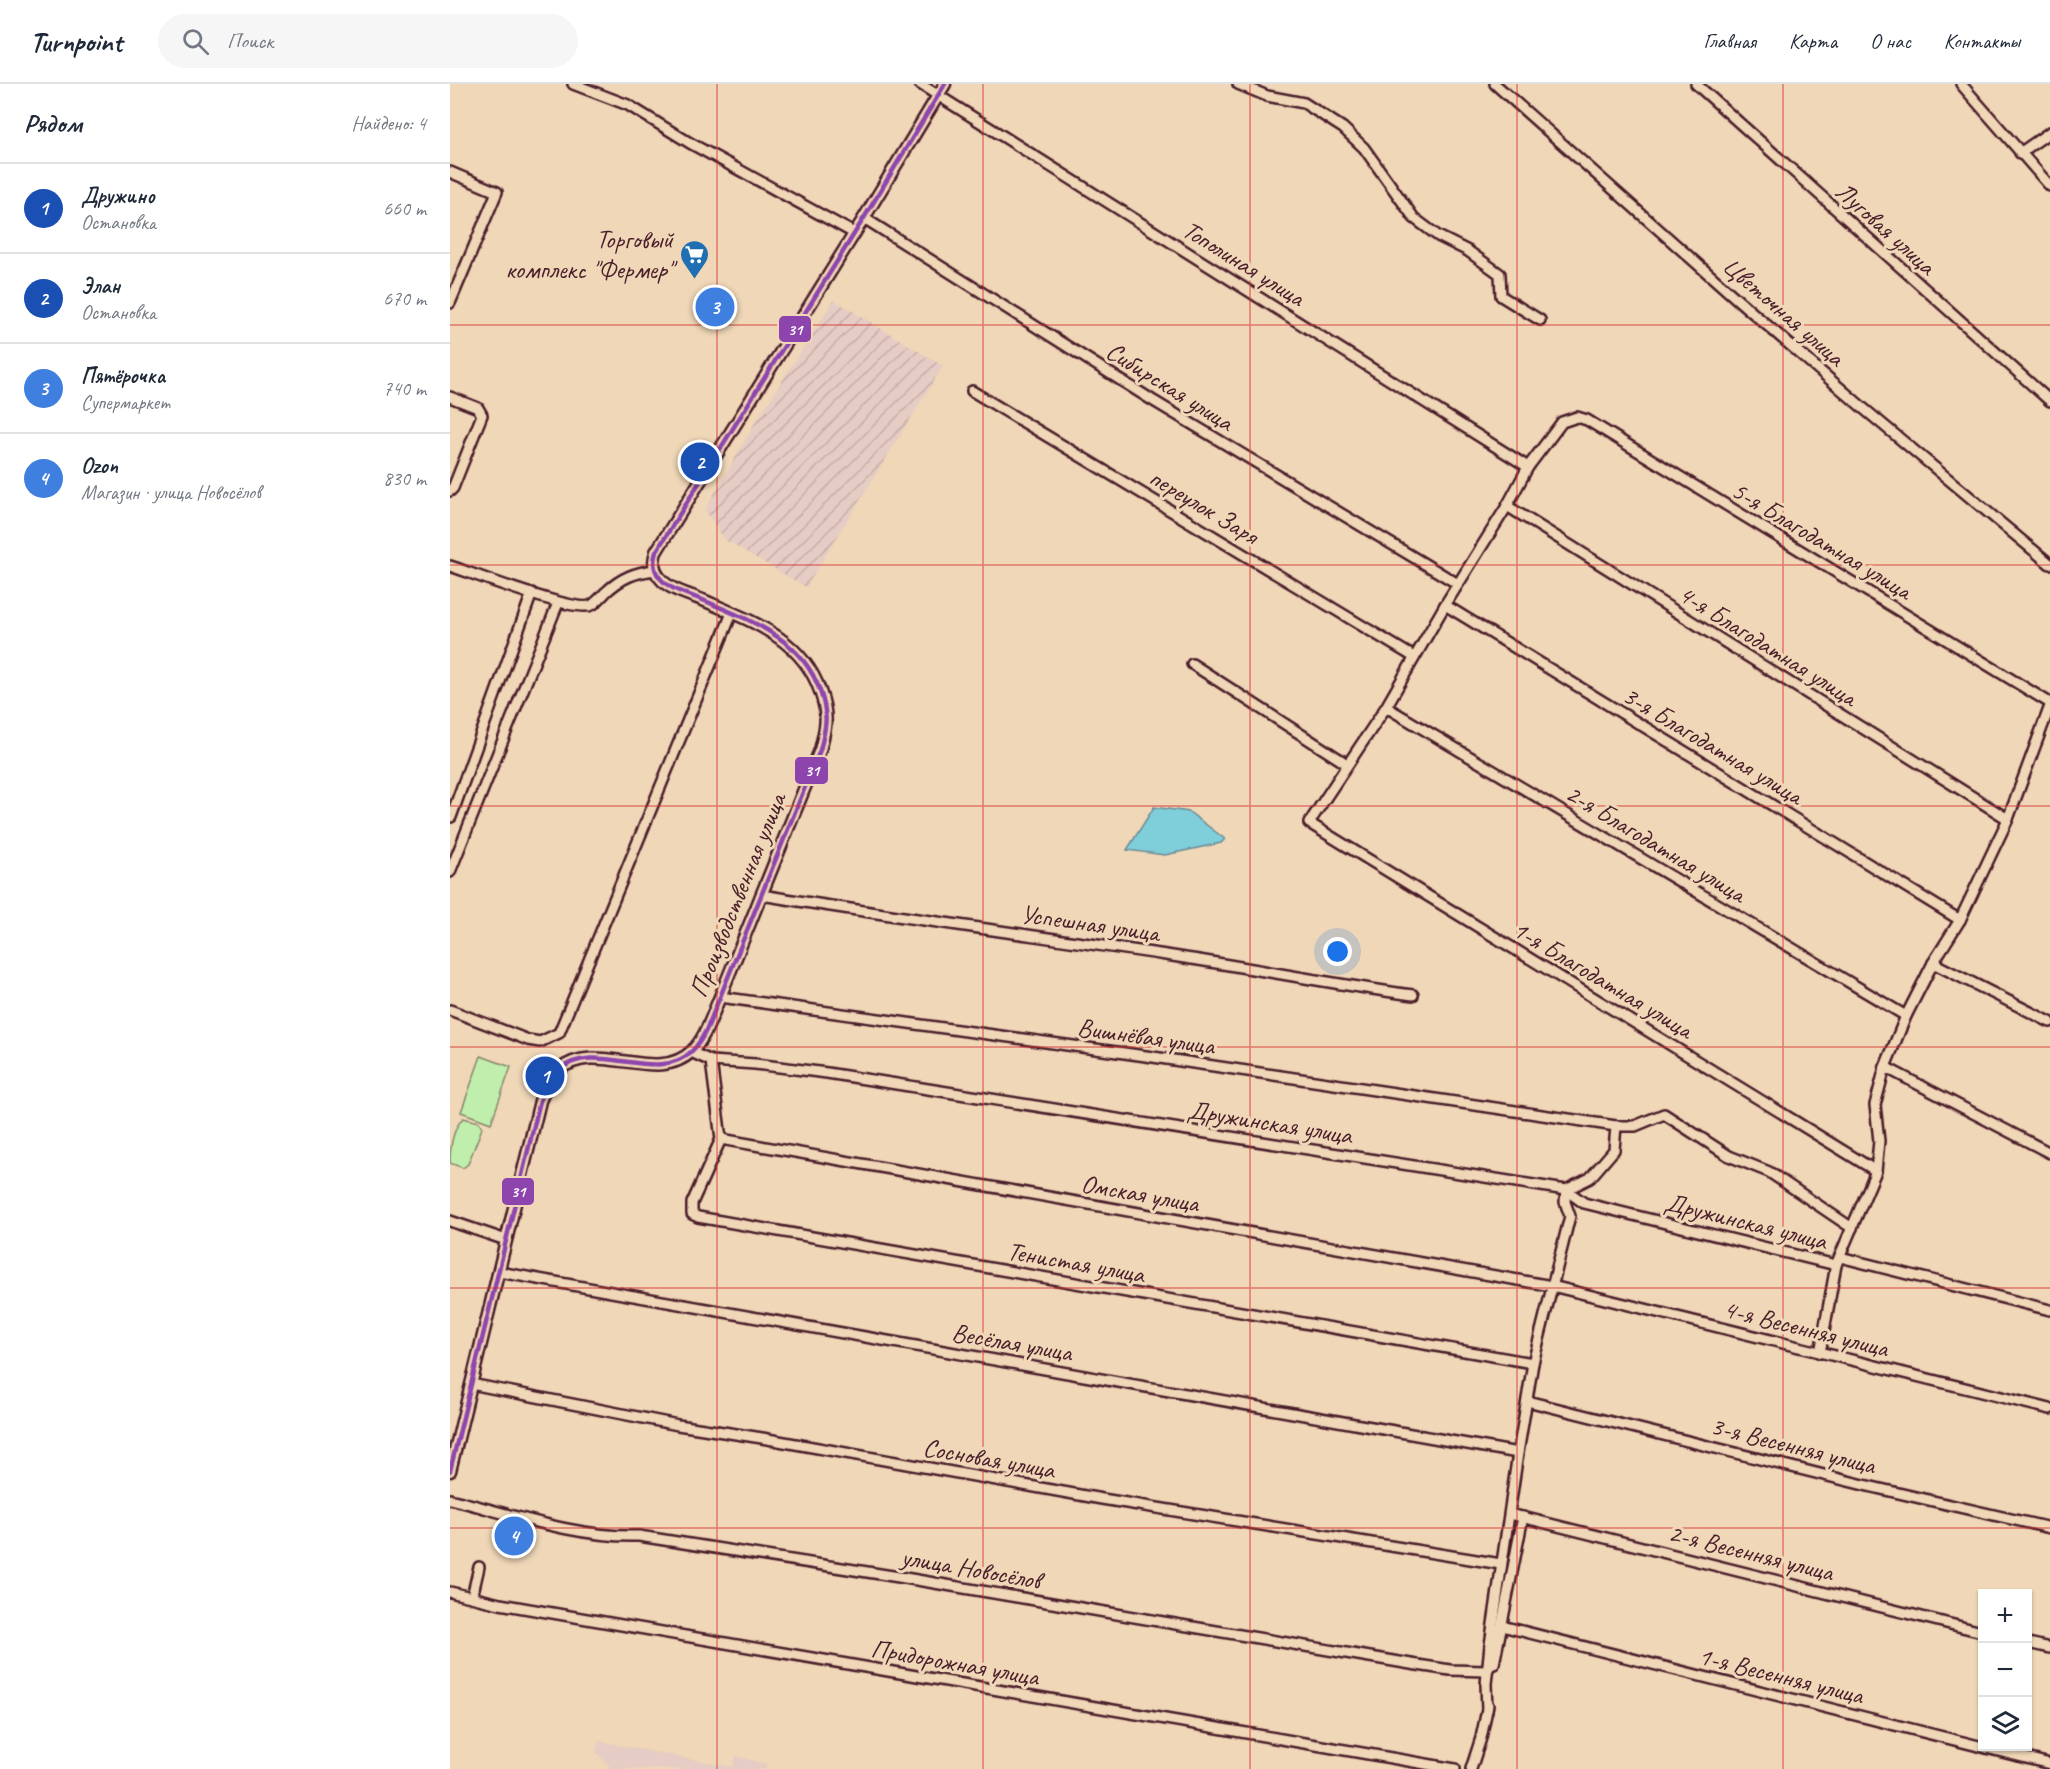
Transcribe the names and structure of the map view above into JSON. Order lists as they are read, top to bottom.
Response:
{
  "streets": {
    "street": [
      "Луговая улица",
      "Тополиная улица",
      "Цветочная улица",
      "Сибирская улица",
      "переулок Заря",
      "5-я Благодатная улица",
      "4-я Благодатная улица",
      "3-я Благодатная улица",
      "2-я Благодатная улица",
      "Производственная улица",
      "Успешная улица",
      "1-я Благодатная улица",
      "Вишнёвая улица",
      "Дружинская улица",
      "Омская улица",
      "Тенистая улица",
      "4-я Весенняя улица",
      "Весёлая улица",
      "3-я Весенняя улица",
      "Сосновая улица",
      "2-я Весенняя улица",
      "улица Новосёлов",
      "Придорожная улица",
      "1-я Весенняя улица"
    ]
  },
  "crossings": [
    ["Тополиная улица", "5-я Благодатная улица"],
    ["Производственная улица", "Успешная улица"],
    ["Производственная улица", "Вишнёвая улица"],
    ["Производственная улица", "Дружинская улица"],
    ["Омская улица", "Тенистая улица"],
    ["Омская улица", "4-я Весенняя улица"]
  ],
  "places": {
    "supermarket": ["Торговый комплекс \"Фермер\""]
  },
  "lines": ["transit line 31"],
  "page": {
    "header": "Turnpoint",
    "search": "Поиск",
    "nav": [
      "Главная",
      "Карта",
      "О нас",
      "Контакты"
    ],
    "heading": ["Рядом", "Найдено: 4"],
    "list": [
      {
        "mark": "1",
        "name": "Дружино",
        "note": "Остановка",
        "value": "660 m"
      },
      {
        "mark": "2",
        "name": "Элан",
        "note": "Остановка",
        "value": "670 m"
      },
      {
        "mark": "3",
        "name": "Пятёрочка",
        "note": "Супермаркет",
        "value": "740 m"
      },
      {
        "mark": "4",
        "name": "Ozon",
        "note": "Магазин · улица Новосёлов",
        "value": "830 m"
      }
    ],
    "pins": [
      "3",
      "2",
      "1",
      "4"
    ],
    "map_buttons": ["+", "−"]
  }
}
